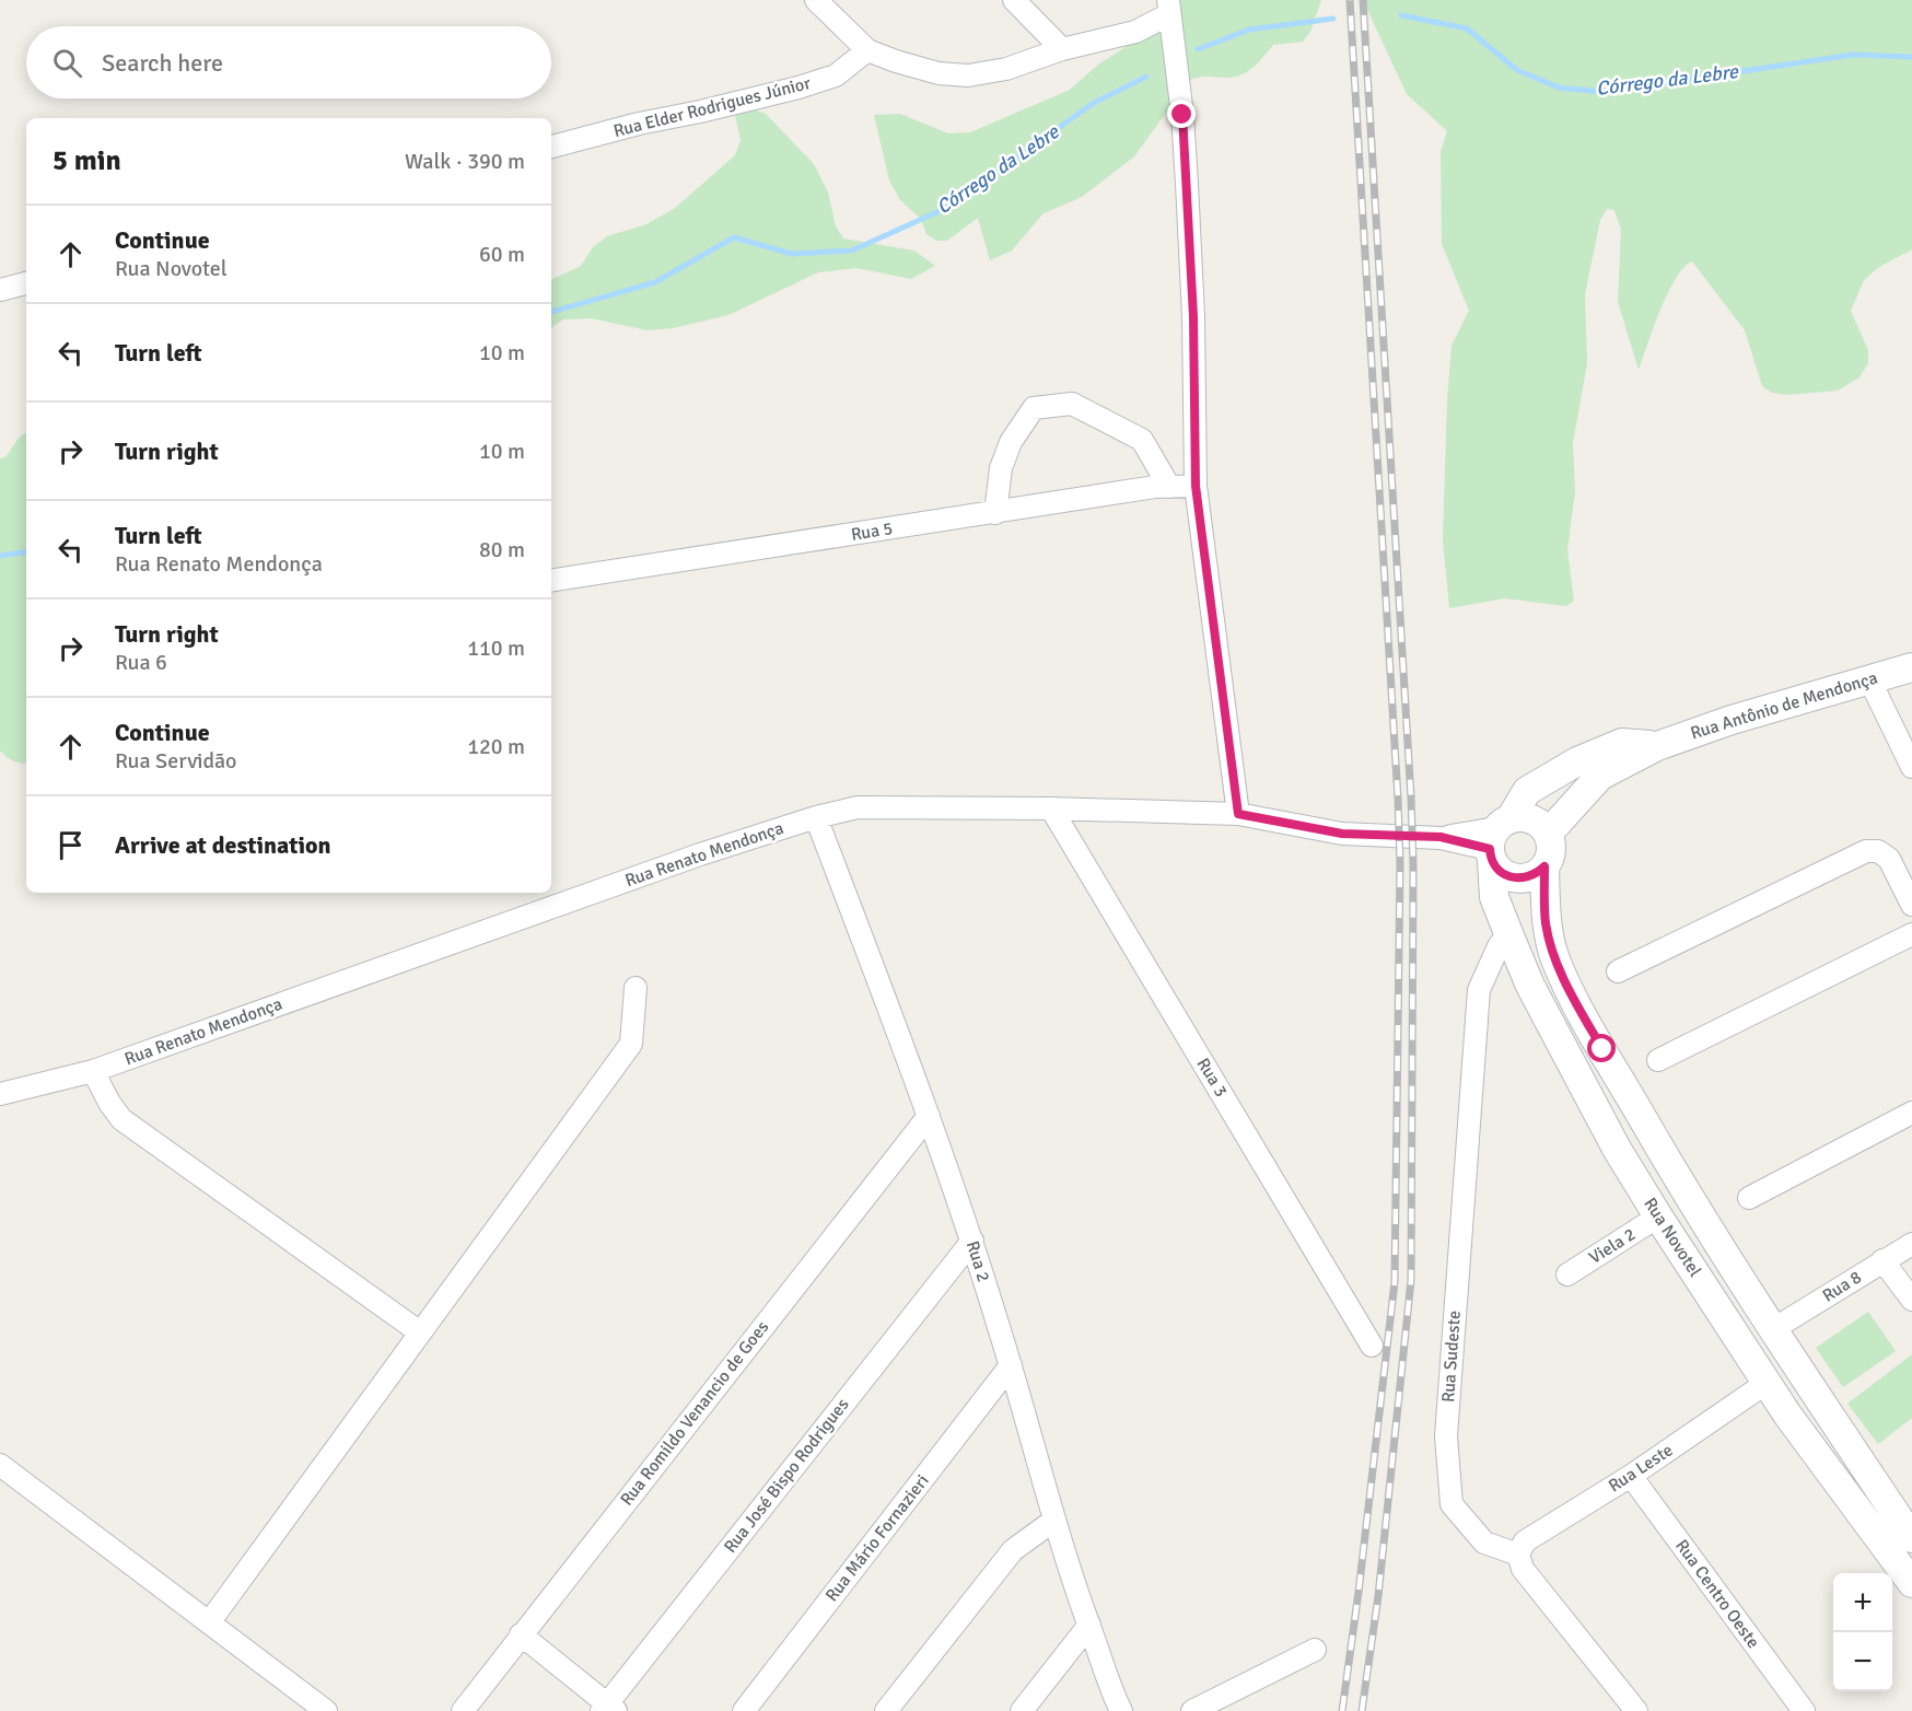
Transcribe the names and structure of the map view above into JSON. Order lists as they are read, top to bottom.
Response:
{
  "streets": {
    "street": [
      "Rua Elder Rodrigues Júnior",
      "Rua 5",
      "Rua Antônio de Mendonça",
      "Rua Renato Mendonça",
      "Rua 3",
      "Rua Novotel",
      "Viela 2",
      "Rua 2",
      "Rua 8",
      "Rua Sudeste",
      "Rua Romildo Venancio de Goes",
      "Rua Leste",
      "Rua José Bispo Rodrigues",
      "Rua Mário Fornazieri",
      "Rua Centro Oeste"
    ]
  },
  "crossings": [
    ["Rua Antônio de Mendonça", "Rua Renato Mendonça"],
    ["Rua Antônio de Mendonça", "Rua Novotel"],
    ["Rua Renato Mendonça", "Rua 3"],
    ["Rua Renato Mendonça", "Rua Novotel"],
    ["Rua Renato Mendonça", "Rua 2"],
    ["Rua Novotel", "Viela 2"],
    ["Rua Novotel", "Rua 8"],
    ["Rua Novotel", "Rua Sudeste"],
    ["Rua Novotel", "Rua Leste"],
    ["Rua 2", "Rua Romildo Venancio de Goes"],
    ["Rua 2", "Rua José Bispo Rodrigues"],
    ["Rua 2", "Rua Mário Fornazieri"],
    ["Rua Sudeste", "Rua Leste"],
    ["Rua Leste", "Rua Centro Oeste"]
  ],
  "water": ["Córrego da Lebre"],
  "page": {
    "search": "Search here",
    "heading": ["5 min", "Walk · 390 m"],
    "list": [
      ["Continue", "Rua Novotel", "60 m"],
      ["Turn left", "10 m"],
      ["Turn right", "10 m"],
      ["Turn left", "Rua Renato Mendonça", "80 m"],
      ["Turn right", "Rua 6", "110 m"],
      ["Continue", "Rua Servidão", "120 m"],
      "Arrive at destination"
    ],
    "map_buttons": ["+", "−"]
  }
}
